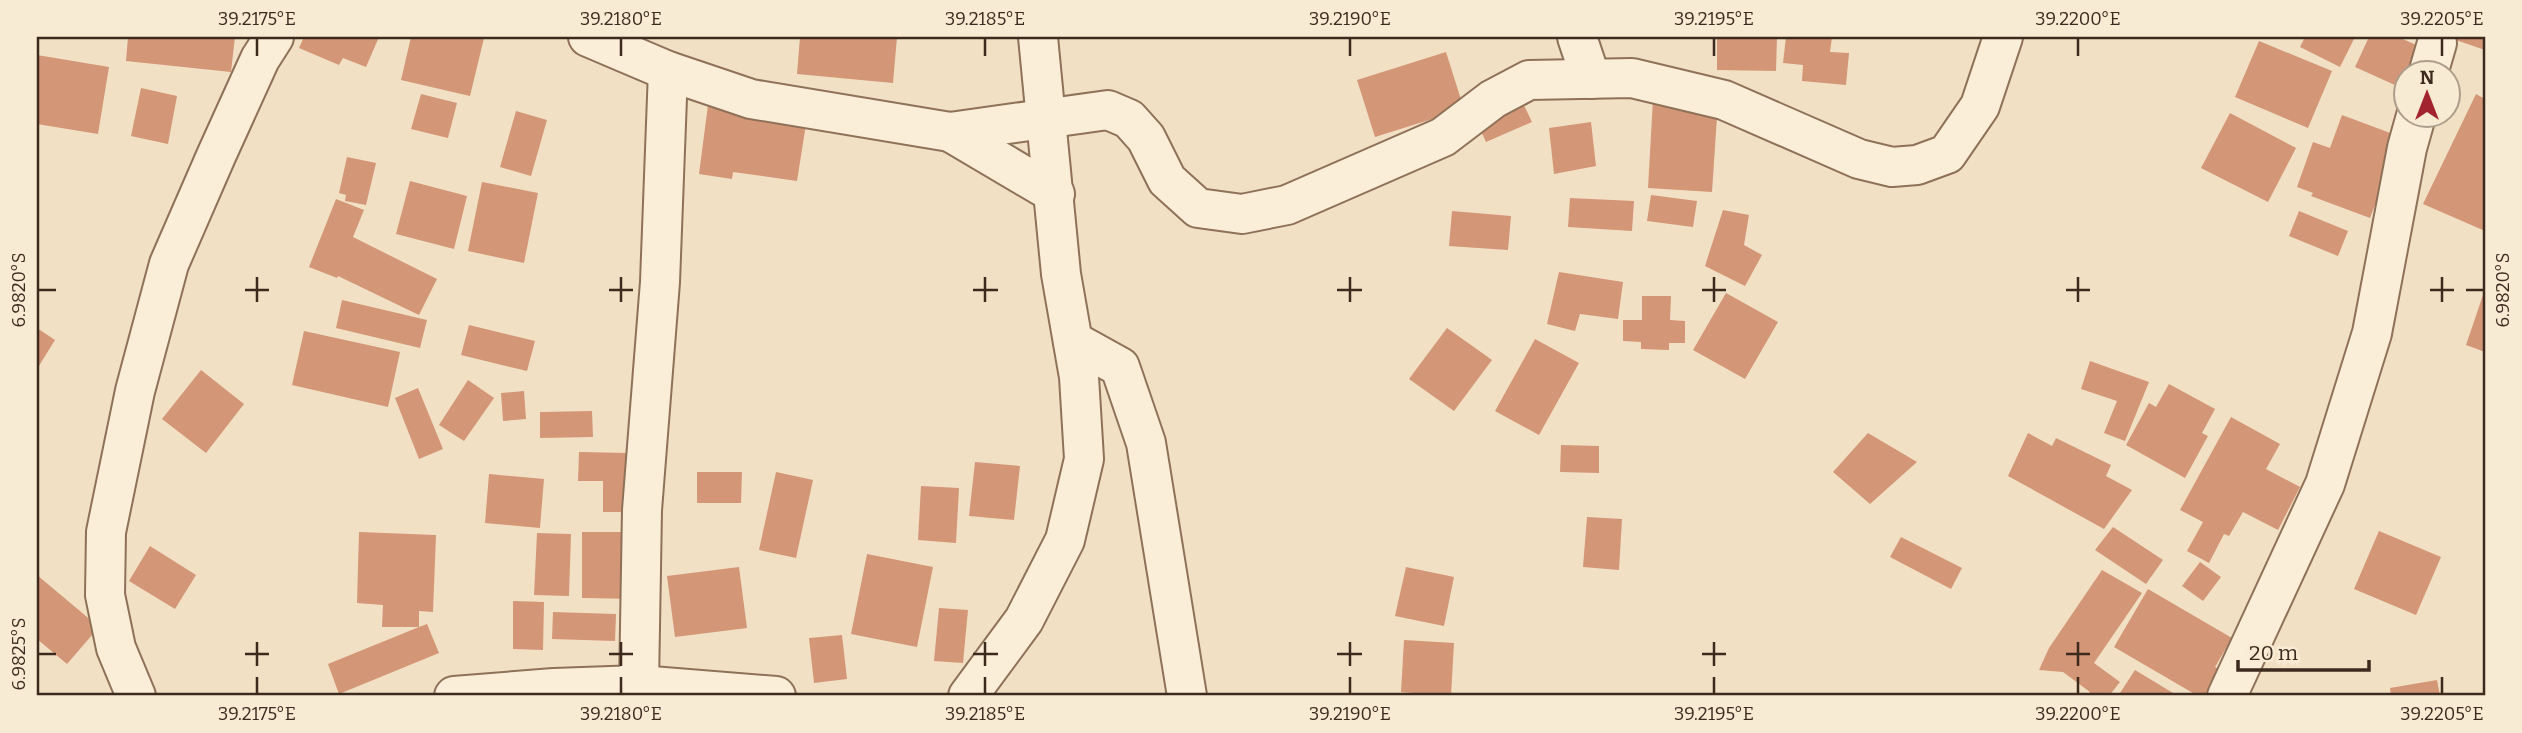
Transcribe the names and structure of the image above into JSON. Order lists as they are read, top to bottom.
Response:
{
  "scale_bar": "20 m",
  "north": "top",
  "coordinates": [
    "39.2175°E",
    "39.2180°E",
    "39.2185°E",
    "39.2190°E",
    "39.2195°E",
    "39.2200°E",
    "39.2205°E",
    "6.9820°S",
    "6.9825°S"
  ]
}
